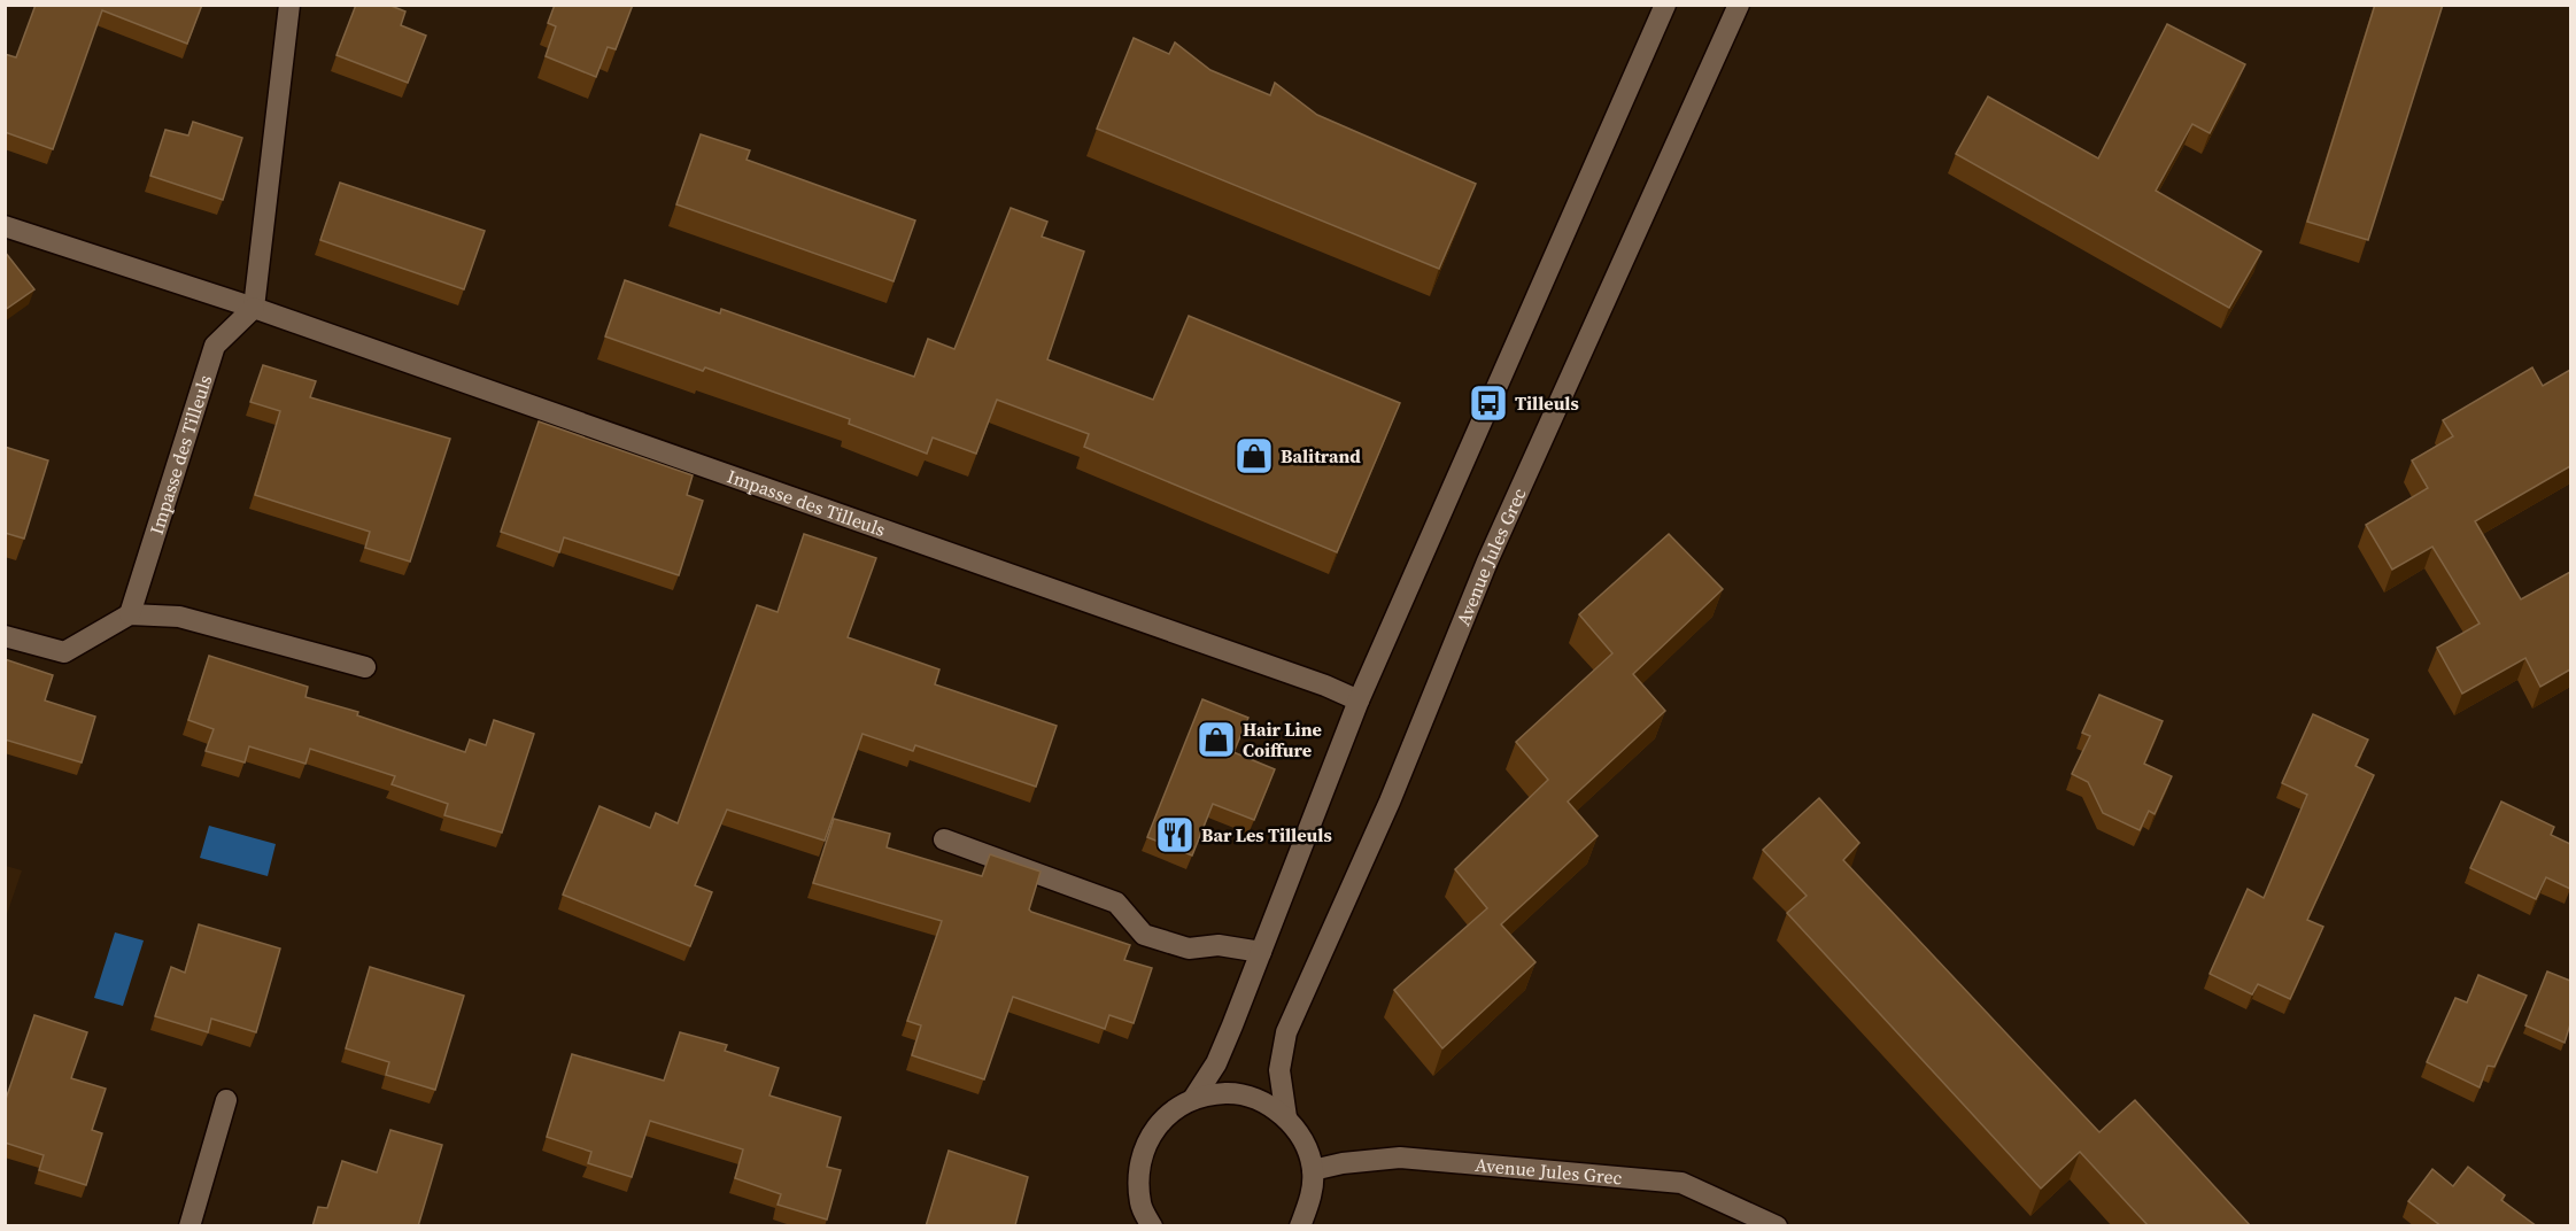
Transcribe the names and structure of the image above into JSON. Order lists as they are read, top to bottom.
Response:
{
  "streets": {
    "street": ["Impasse des Tilleuls", "Avenue Jules Grec"]
  },
  "places": {
    "bus stop": ["Tilleuls"],
    "shop": ["Balitrand", "Hair Line Coiffure"],
    "restaurant": ["Bar Les Tilleuls"]
  }
}
